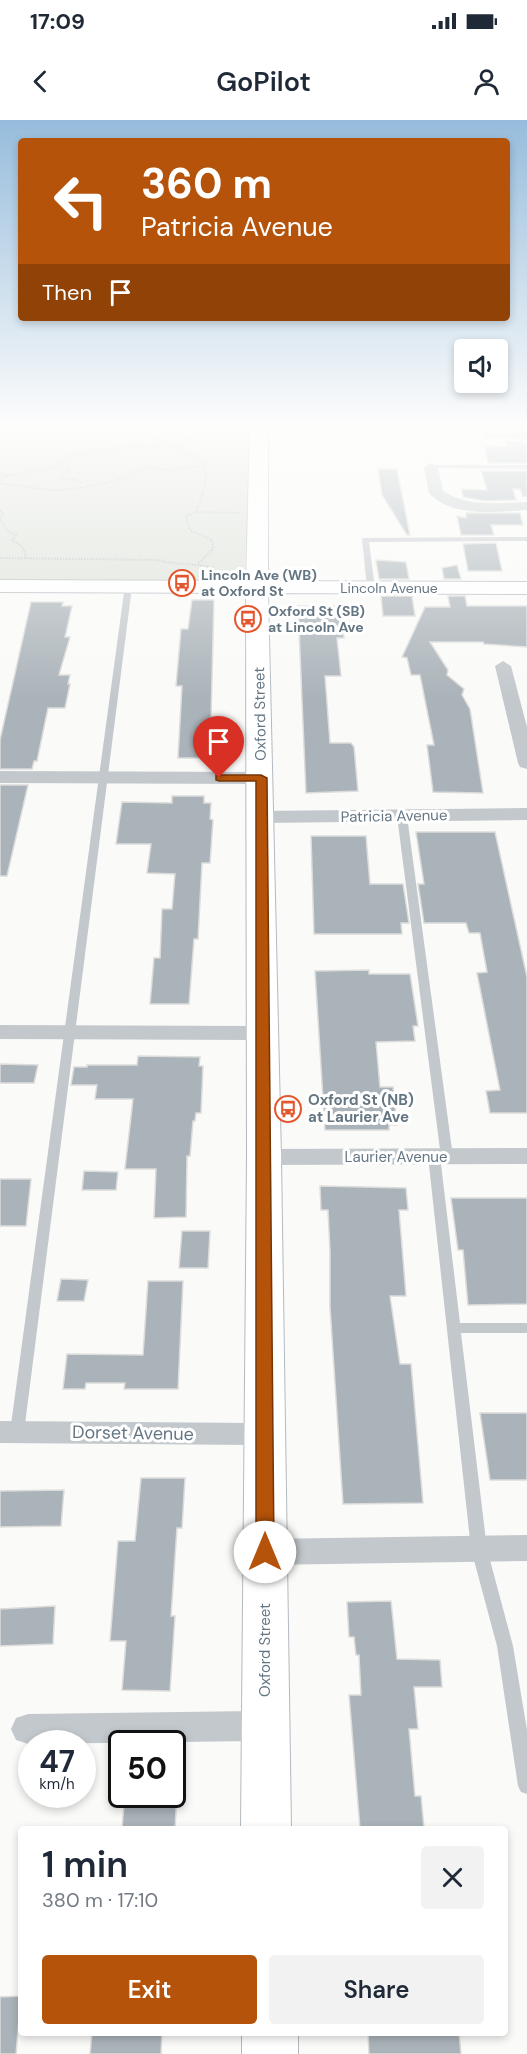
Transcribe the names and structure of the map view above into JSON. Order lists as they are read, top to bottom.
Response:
{
  "streets": {
    "main road": ["Lincoln Avenue", "Oxford Street"],
    "street": ["Patricia Avenue", "Laurier Avenue", "Dorset Avenue"]
  },
  "crossings": [
    ["Lincoln Avenue", "Oxford Street"],
    ["Oxford Street", "Patricia Avenue"],
    ["Oxford Street", "Laurier Avenue"],
    ["Oxford Street", "Dorset Avenue"]
  ],
  "places": {
    "bus stop": ["Lincoln Ave (WB) at Oxford St", "Oxford St (SB) at Lincoln Ave", "Oxford St (NB) at Laurier Ave"]
  },
  "page": {
    "status": "17:09",
    "header": "GoPilot",
    "turn": ["360 m", "Patricia Avenue"],
    "then": "Then",
    "speed": "47 km/h",
    "limit": "50",
    "heading": ["1 min", "380 m · 17:10"],
    "buttons": ["Exit", "Share"]
  }
}
